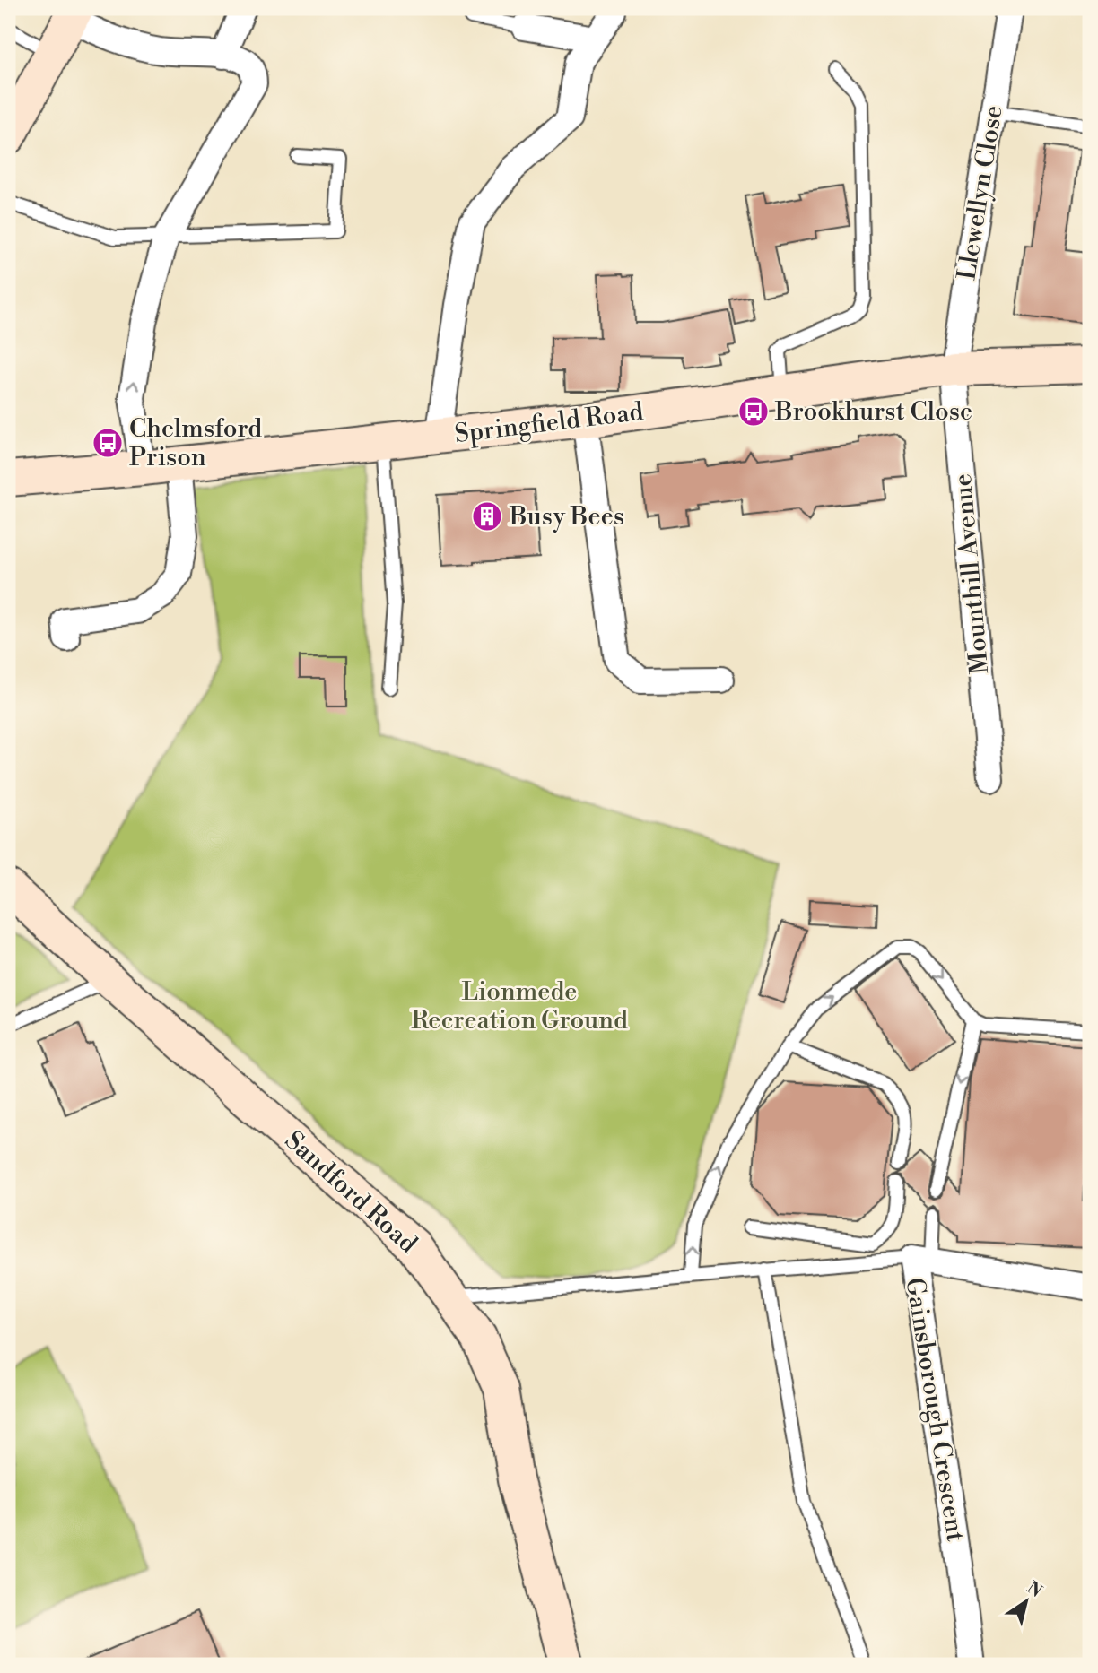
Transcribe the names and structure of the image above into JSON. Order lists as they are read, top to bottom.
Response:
{
  "streets": {
    "street": [
      "Llewellyn Close",
      "Springfield Road",
      "Mounthill Avenue",
      "Sandford Road",
      "Gainsborough Crescent"
    ]
  },
  "crossings": [
    ["Llewellyn Close", "Springfield Road"],
    ["Llewellyn Close", "Mounthill Avenue"],
    ["Springfield Road", "Mounthill Avenue"]
  ],
  "parks": ["Lionmede Recreation Ground"],
  "places": {
    "bus stop": ["Brookhurst Close", "Chelmsford Prison"],
    "building": ["Busy Bees"]
  },
  "north": "top right"
}
